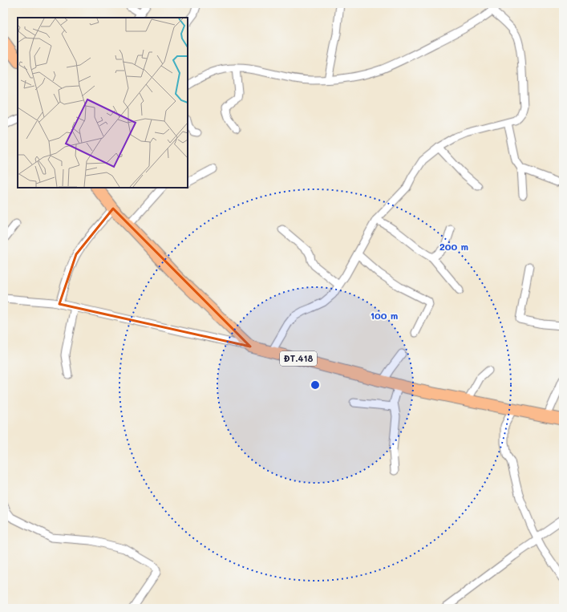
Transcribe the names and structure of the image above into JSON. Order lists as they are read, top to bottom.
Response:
{
  "streets": {
    "main road": ["ĐT.418"]
  },
  "rings": ["200 m", "100 m"]
}
